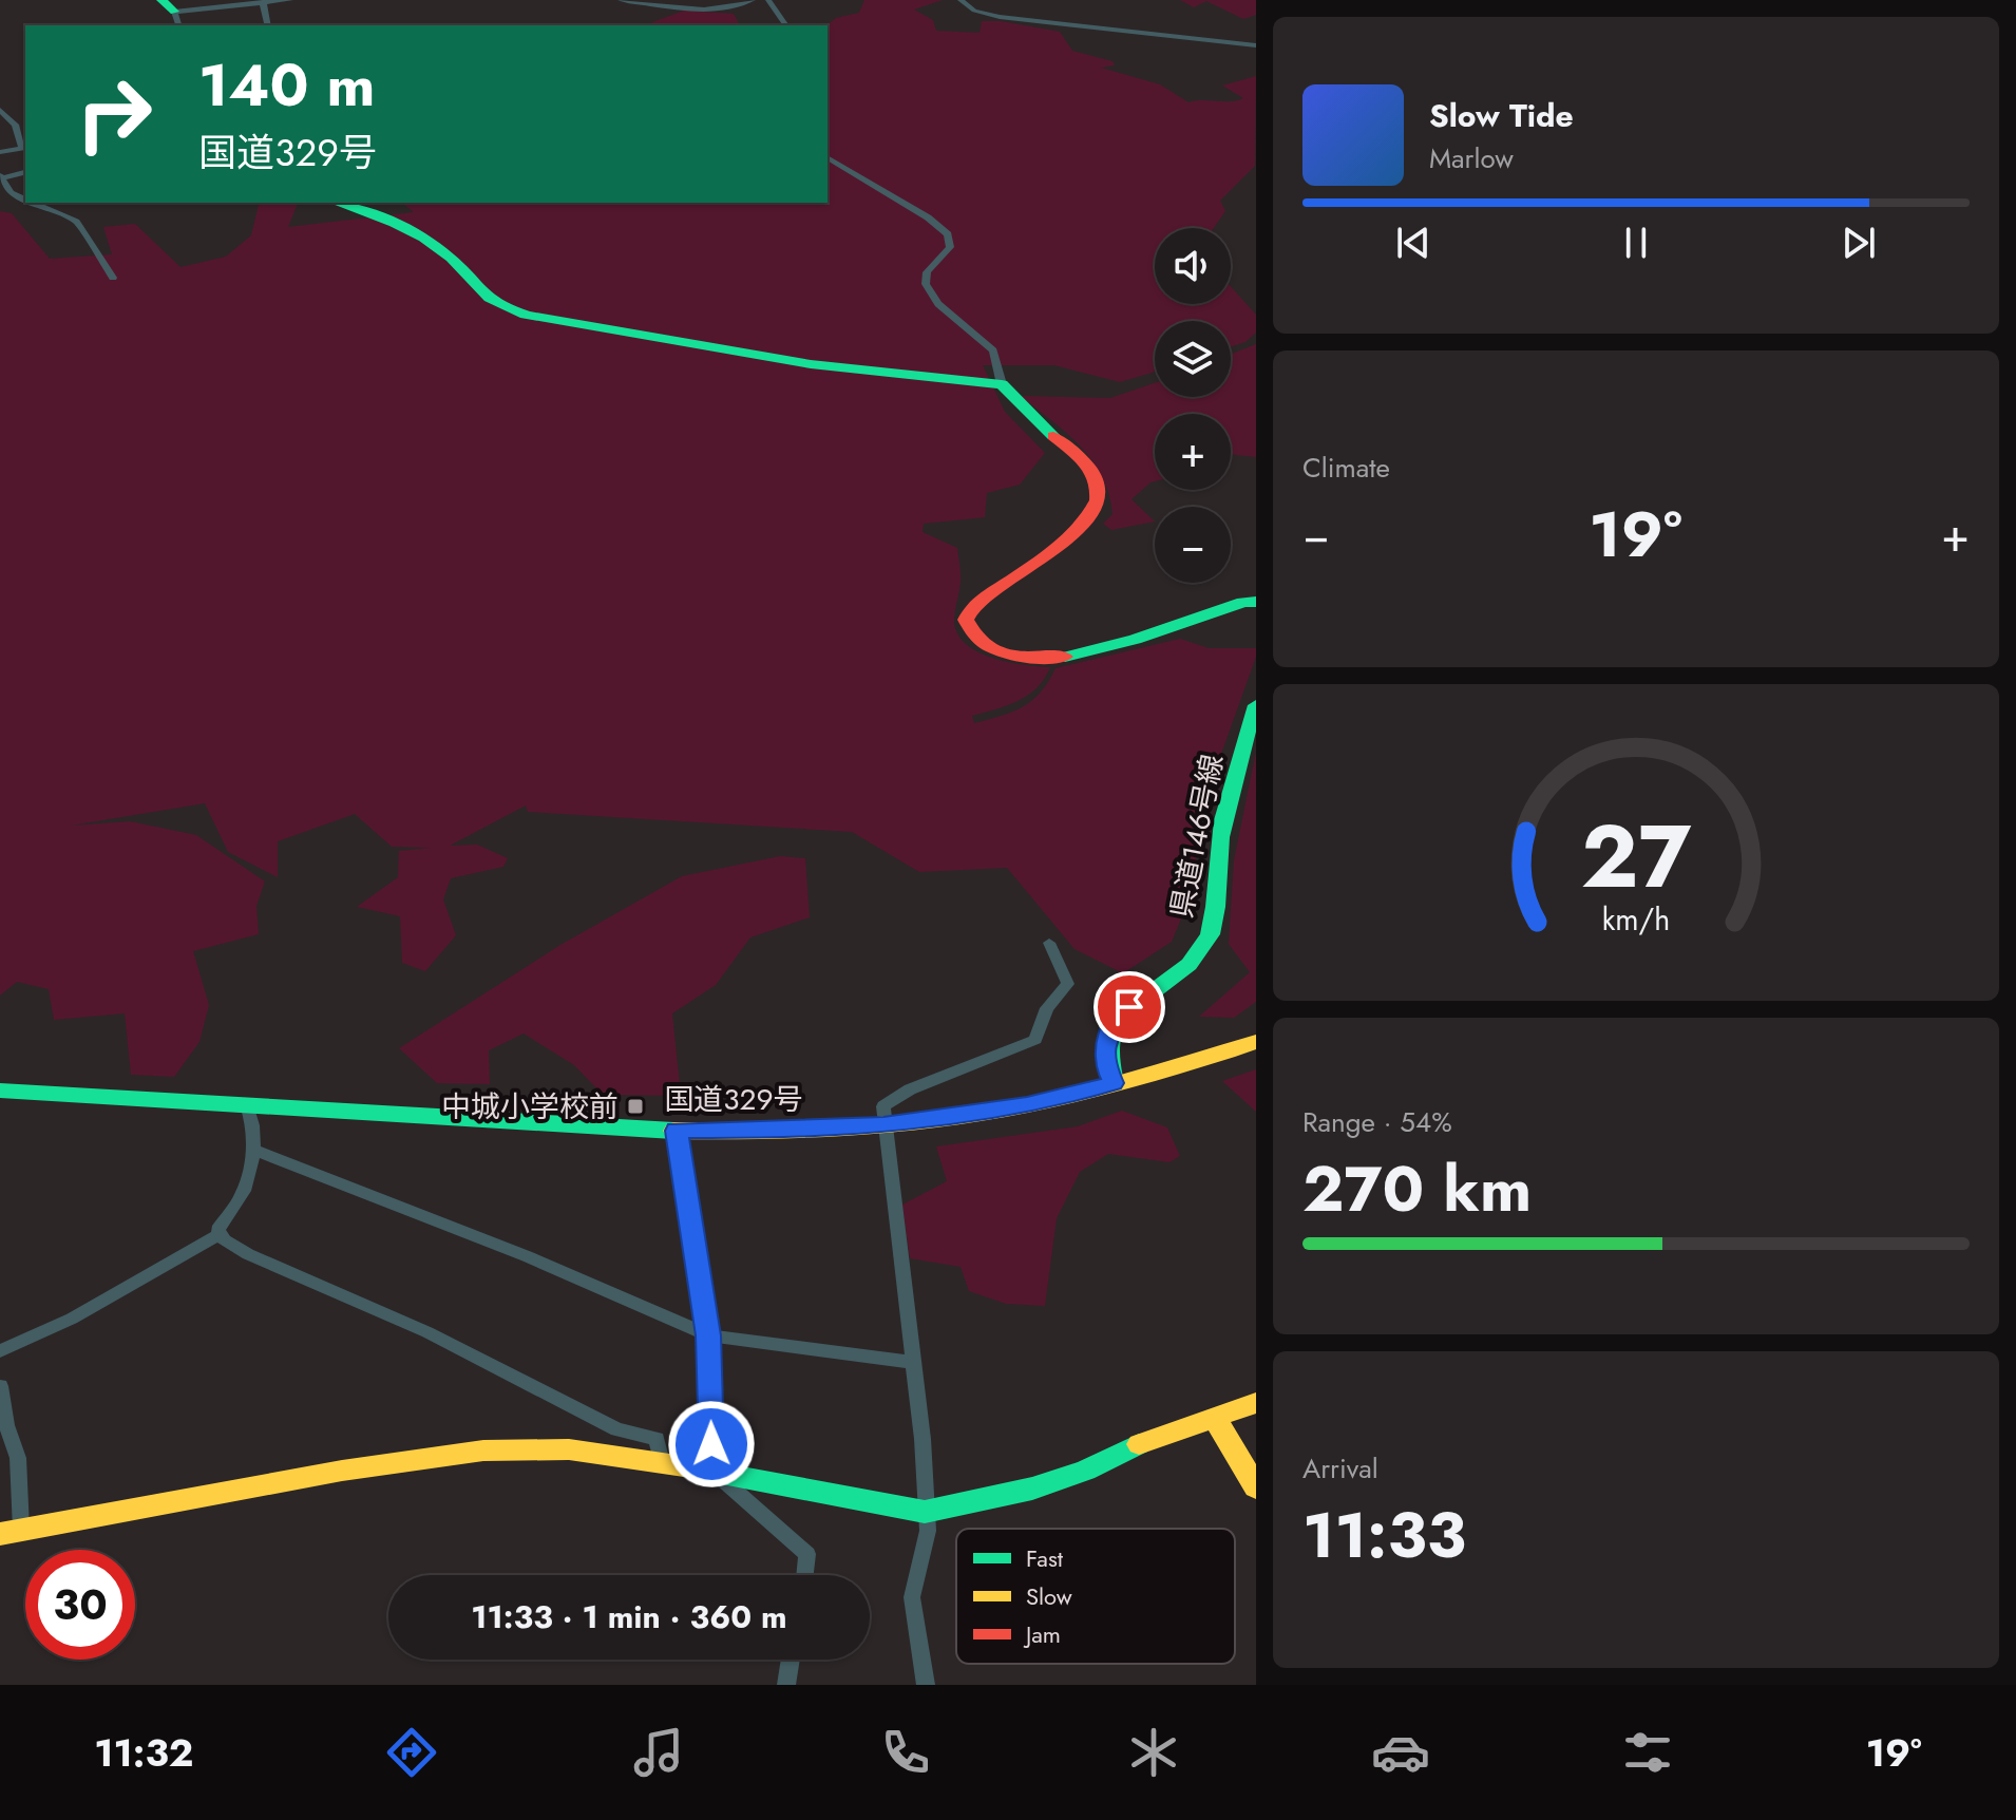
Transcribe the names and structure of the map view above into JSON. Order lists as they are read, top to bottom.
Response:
{
  "streets": {
    "main road": ["県道146号線", "国道329号"]
  },
  "crossings": [
    ["県道146号線", "国道329号"]
  ],
  "places": {
    "transit": ["中城小学校前"]
  },
  "legend": ["Fast", "Slow", "Jam"],
  "page": {
    "turn": ["140 m", "国道329号"],
    "song": ["Slow Tide", "Marlow"],
    "map_buttons": ["+", "−"],
    "tile": [
      "Climate",
      ["Range · 54%", "270 km"],
      ["Arrival", "11:33"]
    ],
    "heat": ["−", "19°", "+"],
    "limit": "30",
    "trip": "11:33 · 1 min · 360 m",
    "tabs": ["11:32", "19°"],
    "gauge": ["27", "km/h"]
  }
}
